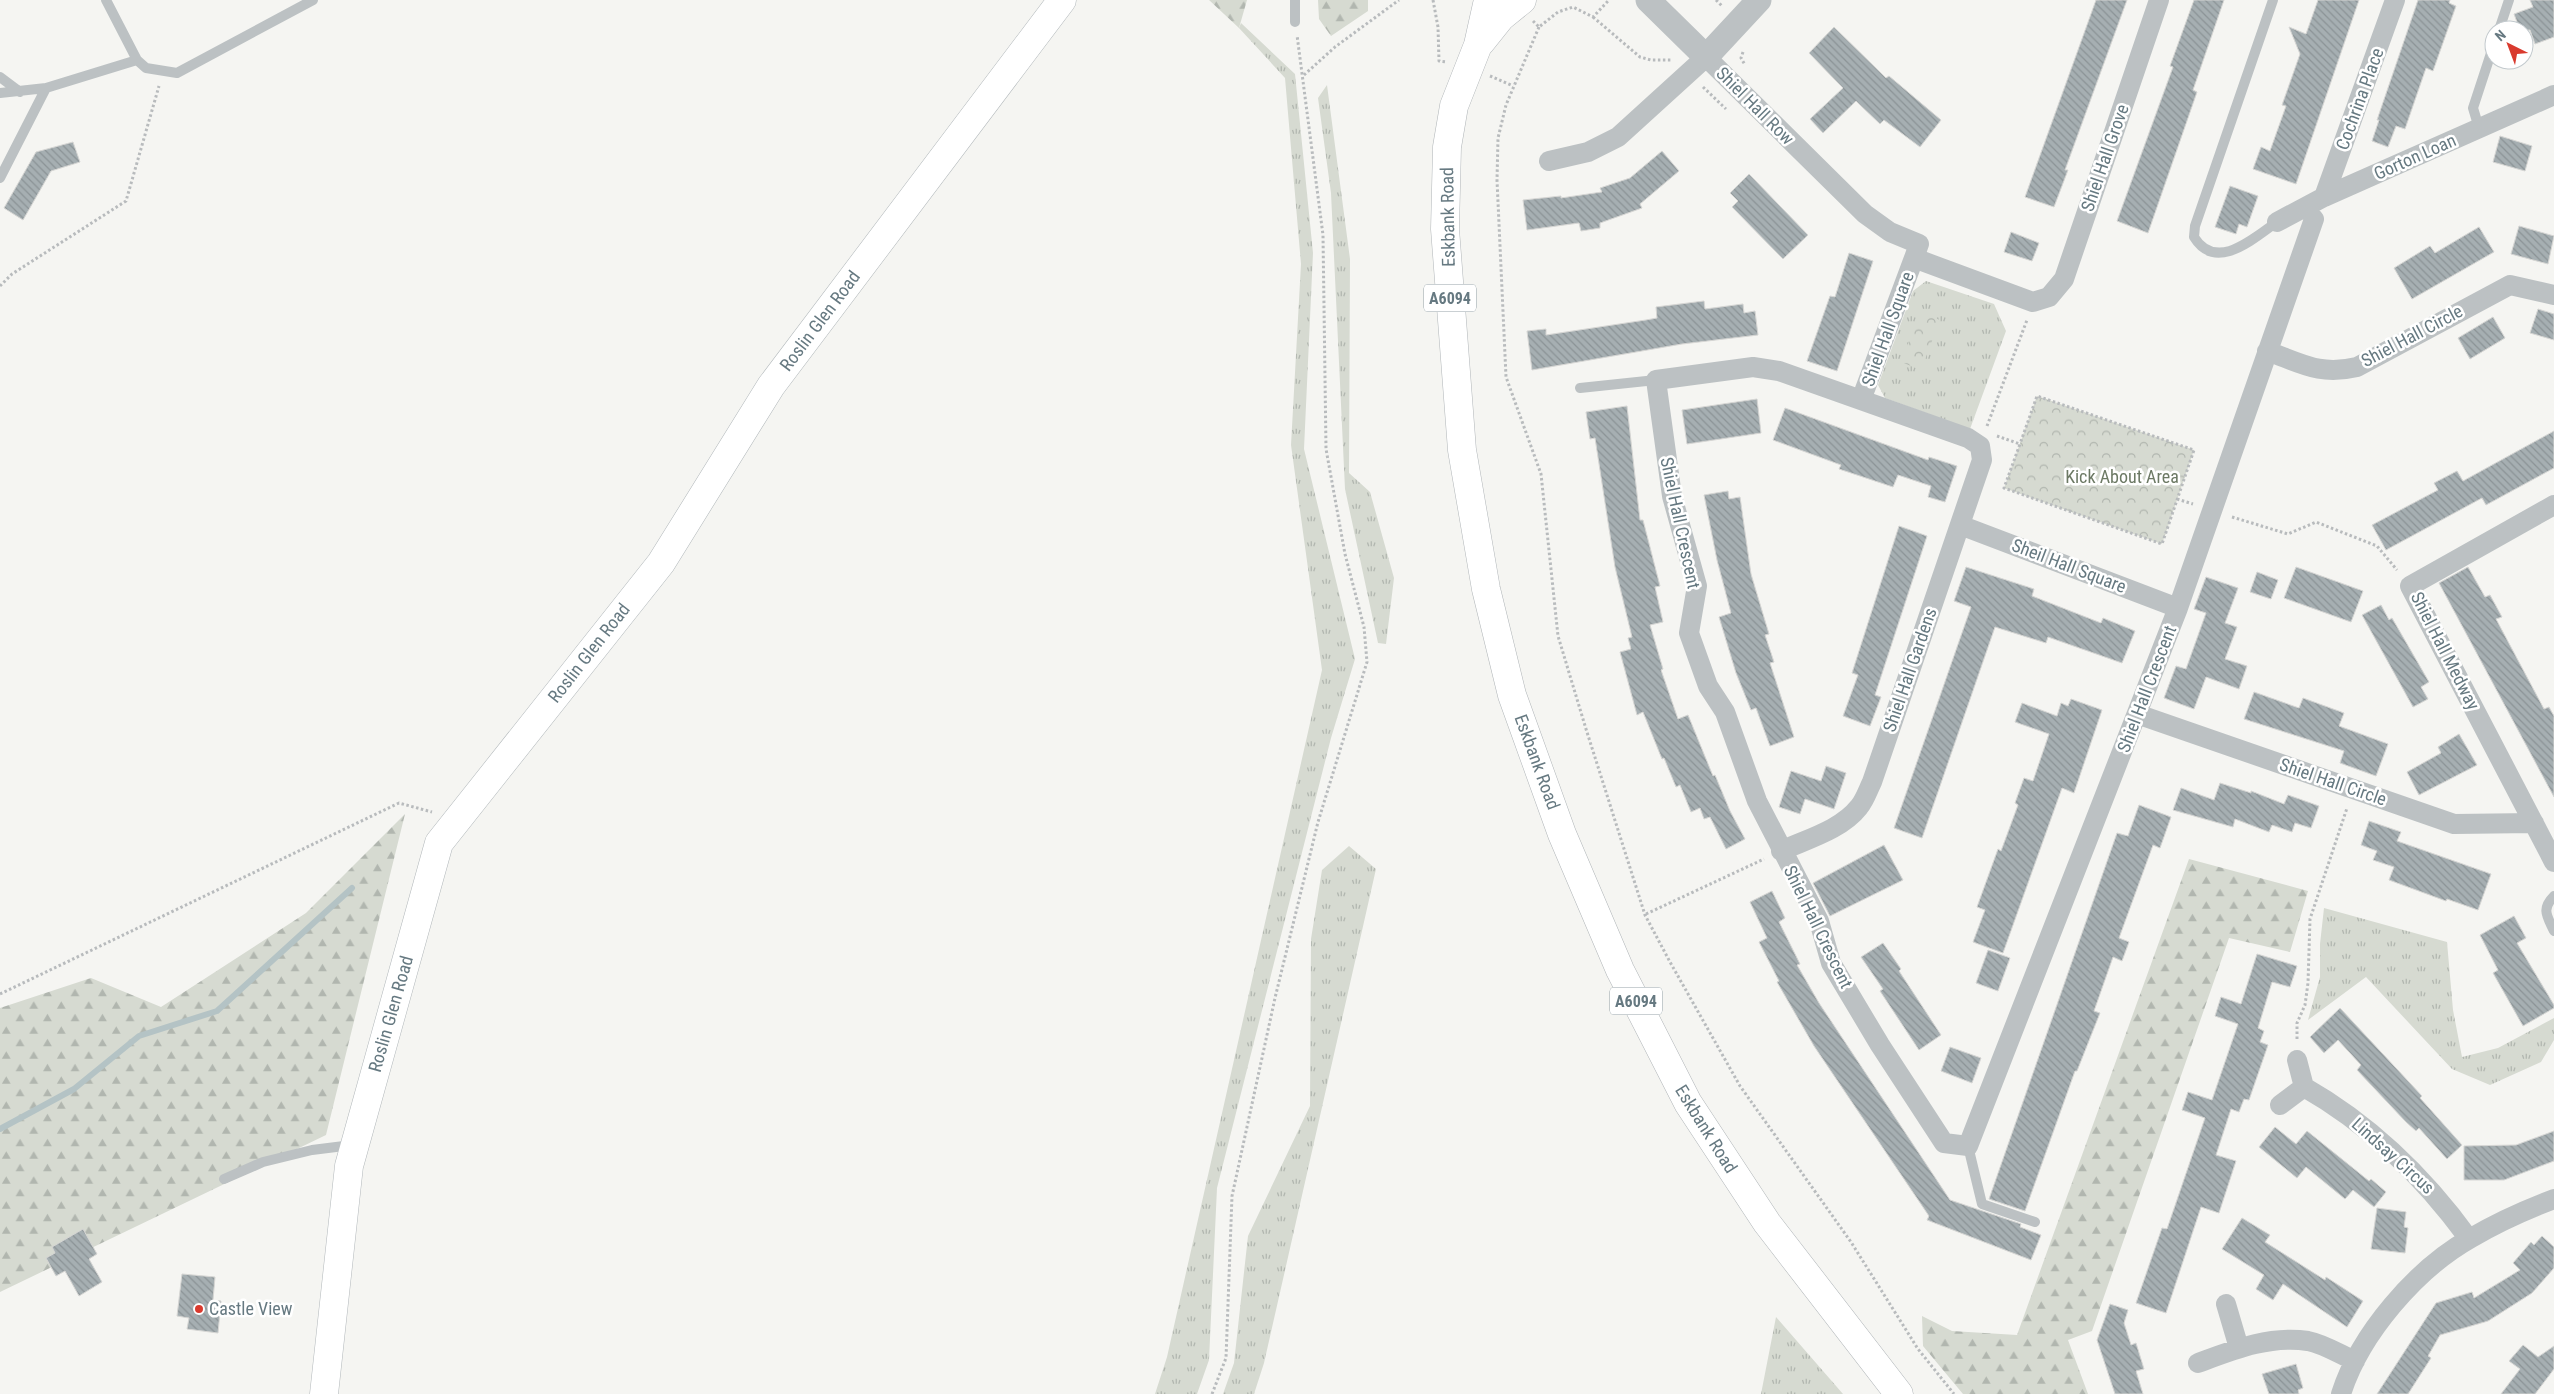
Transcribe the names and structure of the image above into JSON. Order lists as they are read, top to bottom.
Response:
{
  "streets": {
    "main road": ["Eskbank Road", "A6094", "Roslin Glen Road"],
    "street": [
      "Cochrina Place",
      "Shiel Hall Row",
      "Gorton Loan",
      "Shiel Hall Grove",
      "Shiel Hall Square",
      "Shiel Hall Circle",
      "Shiel Hall Crescent",
      "Sheil Hall Square",
      "Shiel Hall Medway",
      "Shiel Hall Gardens",
      "Lindsay Circus"
    ]
  },
  "crossings": [
    ["Cochrina Place", "Gorton Loan"],
    ["Shiel Hall Row", "Shiel Hall Square"],
    ["Shiel Hall Grove", "Shiel Hall Square"],
    ["Shiel Hall Square", "Shiel Hall Gardens"],
    ["Shiel Hall Circle", "Shiel Hall Crescent"],
    ["Shiel Hall Circle", "Shiel Hall Medway"],
    ["Shiel Hall Crescent", "Sheil Hall Square"],
    ["Shiel Hall Crescent", "Shiel Hall Gardens"],
    ["Sheil Hall Square", "Shiel Hall Gardens"]
  ],
  "parks": ["Kick About Area"],
  "places": ["Castle View"],
  "north": "top left"
}
